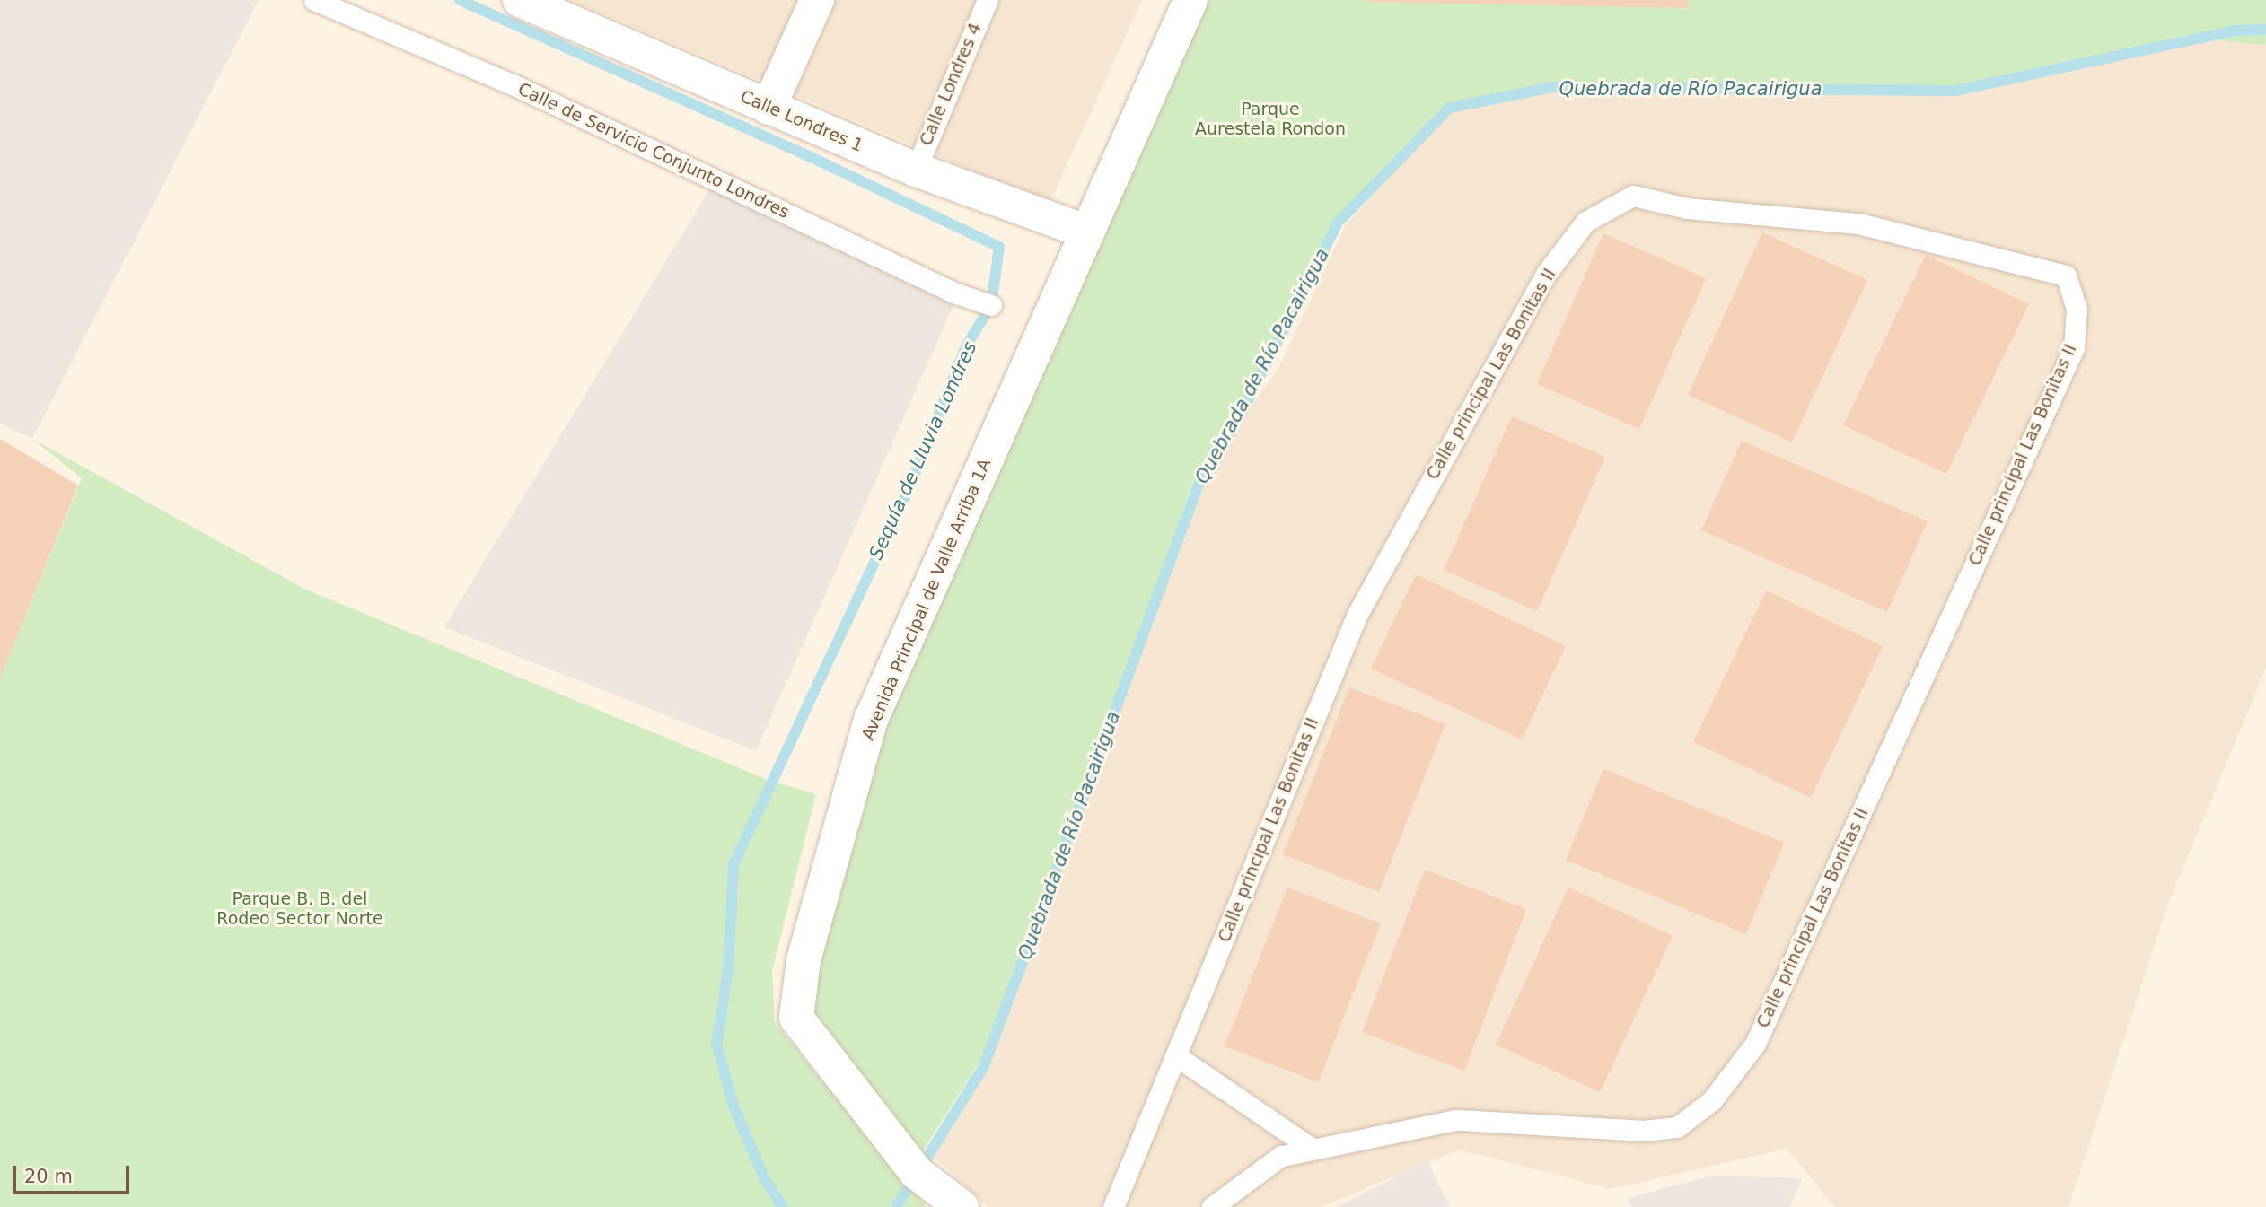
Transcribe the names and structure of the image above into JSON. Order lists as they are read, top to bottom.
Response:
{
  "streets": {
    "street": ["Calle Londres 1", "Avenida Principal de Valle Arriba 1A"],
    "lane": ["Calle Londres 4", "Calle de Servicio Conjunto Londres", "Calle principal Las Bonitas II"]
  },
  "crossings": [
    ["Calle Londres 4", "Calle Londres 1"],
    ["Calle Londres 1", "Avenida Principal de Valle Arriba 1A"]
  ],
  "water": ["Quebrada de Río Pacairigua", "Sequía de Lluvia Londres"],
  "parks": ["Parque Aurestela Rondon", "Parque B. B. del Rodeo Sector Norte"],
  "scale_bar": "20 m"
}
